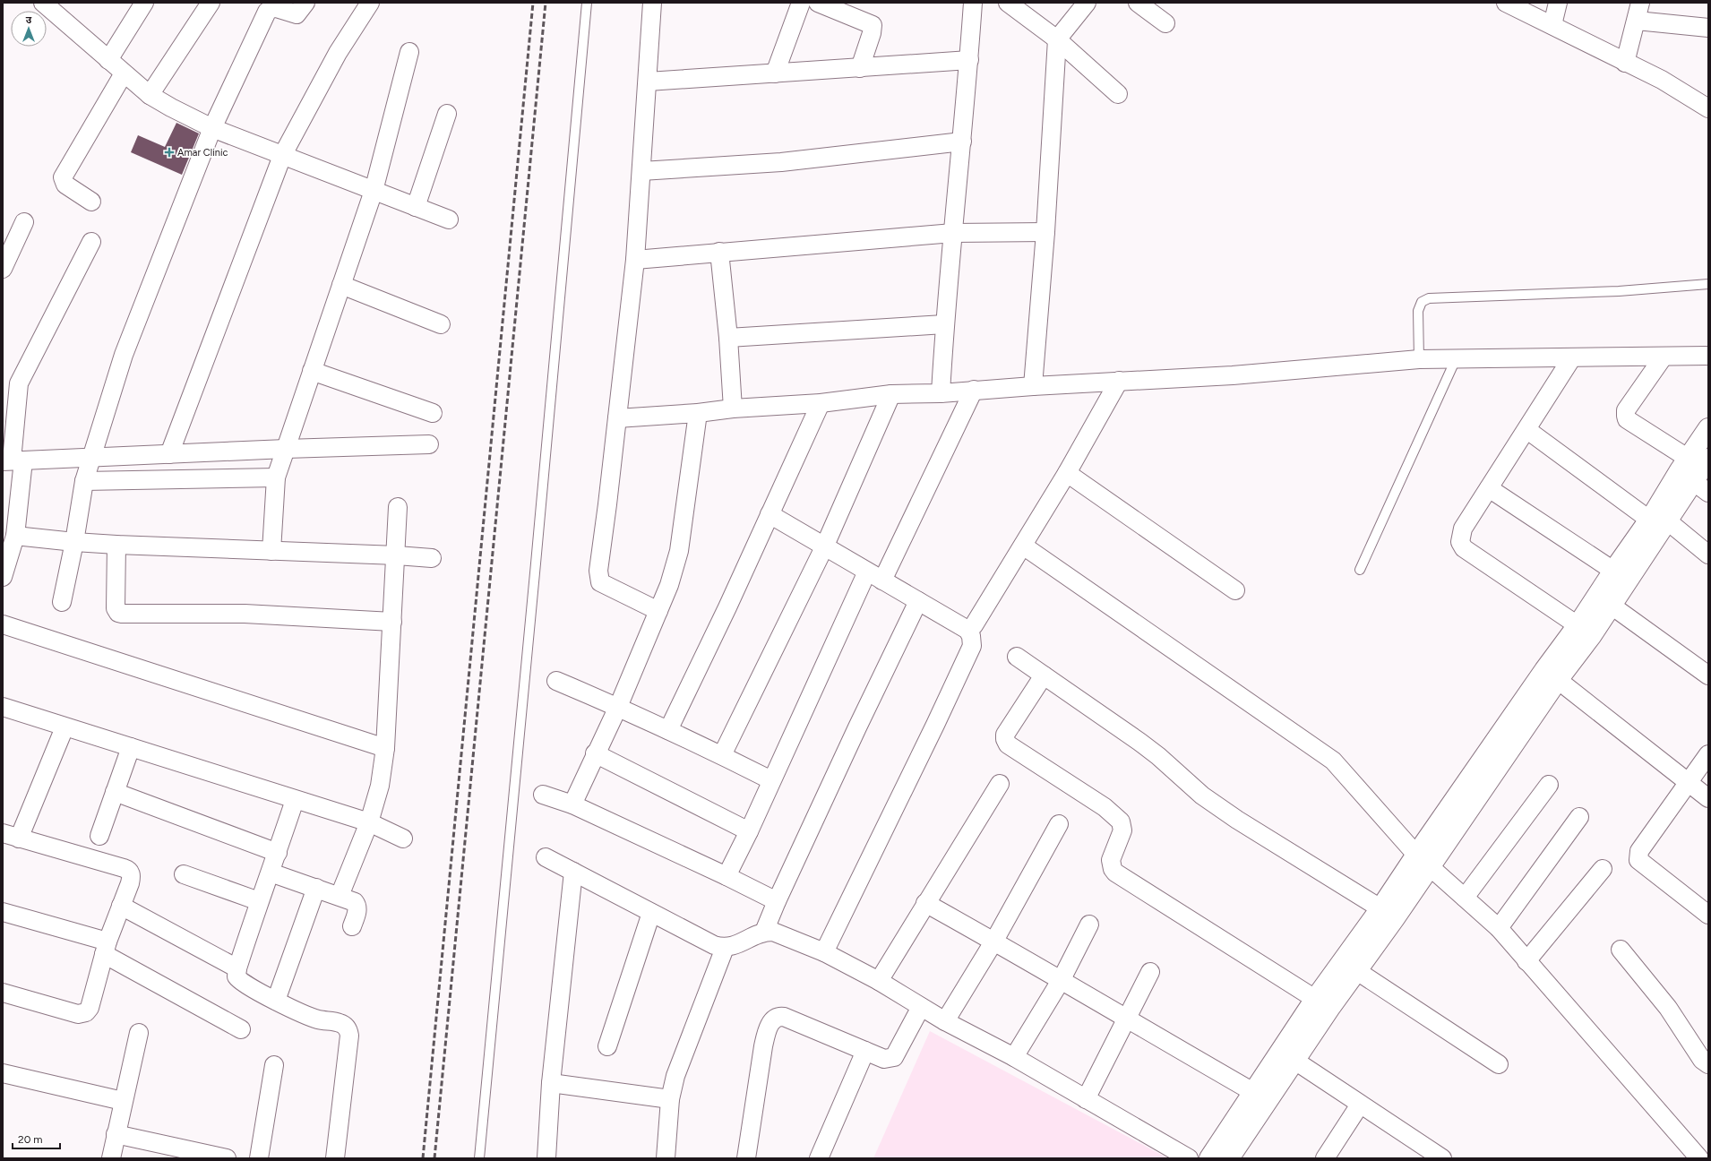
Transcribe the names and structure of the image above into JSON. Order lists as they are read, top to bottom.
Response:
{
  "places": {
    "health": ["Amar Clinic"]
  },
  "scale_bar": "20 m",
  "north": "top"
}
